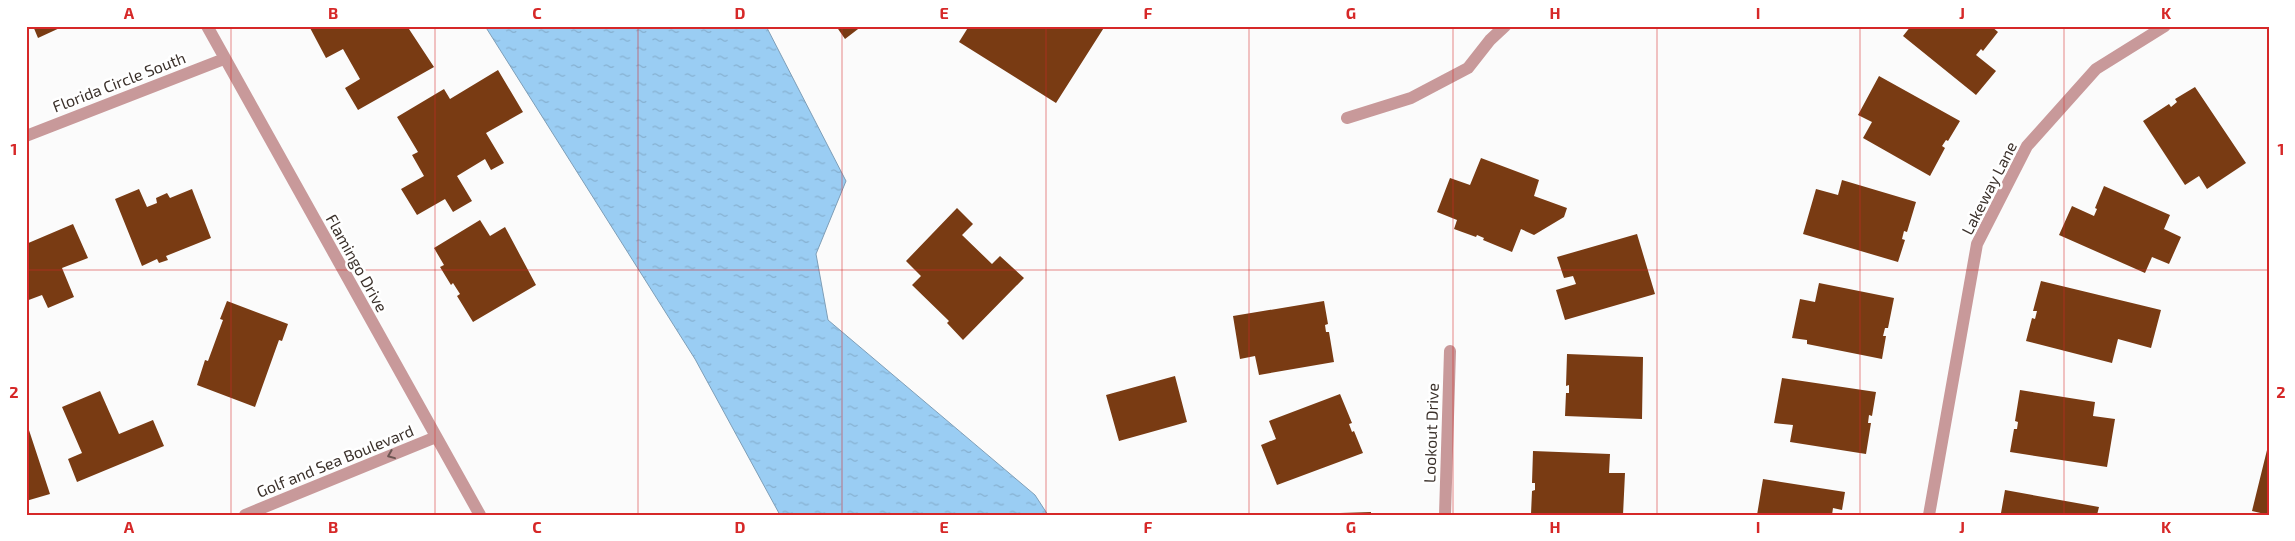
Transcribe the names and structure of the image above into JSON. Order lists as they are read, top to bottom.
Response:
{
  "streets": {
    "street": [
      "Florida Circle South",
      "Lakeway Lane",
      "Flamingo Drive",
      "Lookout Drive",
      "Golf and Sea Boulevard"
    ]
  },
  "crossings": [
    ["Florida Circle South", "Flamingo Drive"],
    ["Flamingo Drive", "Golf and Sea Boulevard"]
  ],
  "one_way": ["Golf and Sea Boulevard"],
  "grid": {
    "columns": [
      "A",
      "B",
      "C",
      "D",
      "E",
      "F",
      "G",
      "H",
      "I",
      "J",
      "K"
    ],
    "rows": ["1", "2"]
  }
}
